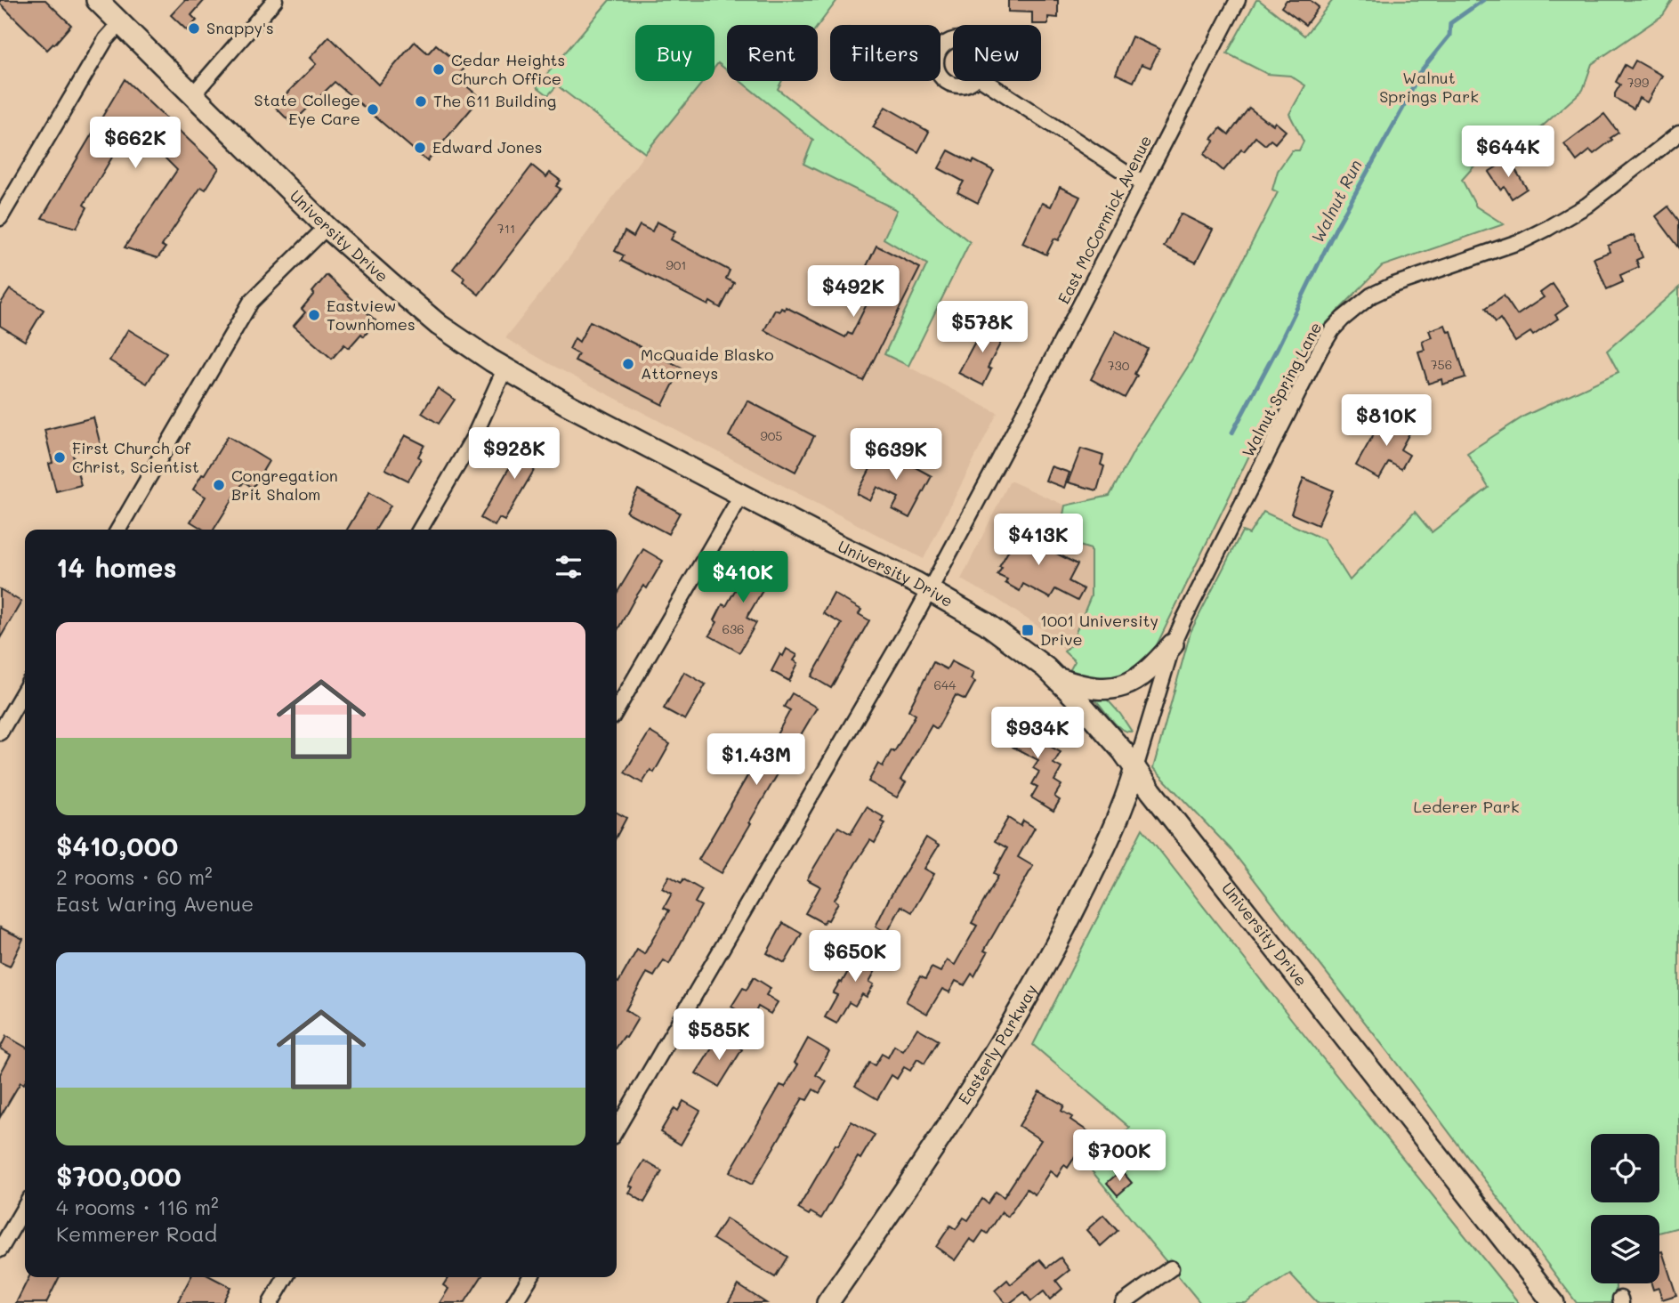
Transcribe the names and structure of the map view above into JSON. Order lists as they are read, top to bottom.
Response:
{
  "streets": {
    "main road": ["University Drive", "Easterly Parkway"],
    "street": ["East McCormick Avenue", "Walnut Spring Lane"]
  },
  "crossings": [
    ["East McCormick Avenue", "University Drive"],
    ["University Drive", "Walnut Spring Lane"],
    ["University Drive", "Easterly Parkway"],
    ["Walnut Spring Lane", "Easterly Parkway"]
  ],
  "water": ["Walnut Run"],
  "parks": ["Walnut Springs Park", "Lederer Park"],
  "places": {
    "other": [
      "Snappy's",
      "Cedar Heights Church Office",
      "The 611 Building",
      "State College Eye Care",
      "Edward Jones",
      "Eastview Townhomes",
      "McQuaide Blasko Attorneys",
      "First Church of Christ, Scientist",
      "Congregation Brit Shalom"
    ],
    "transit": ["1001 University Drive"]
  },
  "house_numbers": [
    "799",
    "711",
    "901",
    "756",
    "730",
    "905",
    "636",
    "644"
  ],
  "page": {
    "chip": [
      "Buy",
      "Rent",
      "Filters",
      "New"
    ],
    "price": [
      "$662K",
      "$644K",
      "$492K",
      "$578K",
      "$810K",
      "$928K",
      "$639K",
      "$413K",
      "$410K",
      "$934K",
      "$1.43M",
      "$650K",
      "$585K",
      "$700K"
    ],
    "heading": "14 homes",
    "list": [
      {
        "name": "$410,000",
        "note": "2 rooms · 60 m² · East Waring Avenue"
      },
      {
        "name": "$700,000",
        "note": "4 rooms · 116 m² · Kemmerer Road"
      }
    ]
  }
}
